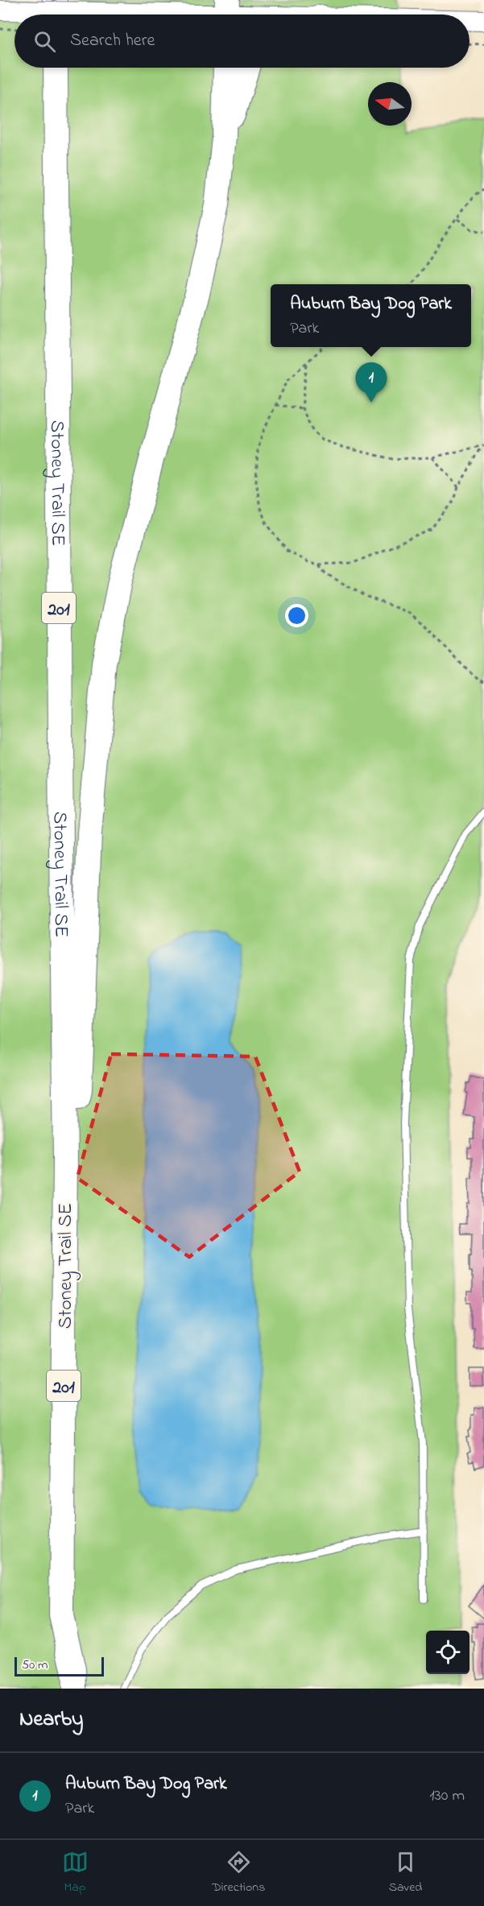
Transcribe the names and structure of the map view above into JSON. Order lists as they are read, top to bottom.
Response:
{
  "streets": {
    "highway": ["Stoney Trail SE", "201"]
  },
  "scale_bar": "50 m",
  "north": "left",
  "page": {
    "search": "Search here",
    "popup": ["Auburn Bay Dog Park", "Park"],
    "pins": "1",
    "scale": "50 m",
    "heading": "Nearby",
    "list": [
      {
        "mark": "1",
        "name": "Auburn Bay Dog Park",
        "note": "Park",
        "value": "130 m"
      }
    ],
    "nav": ["Map", "Directions", "Saved"]
  }
}
